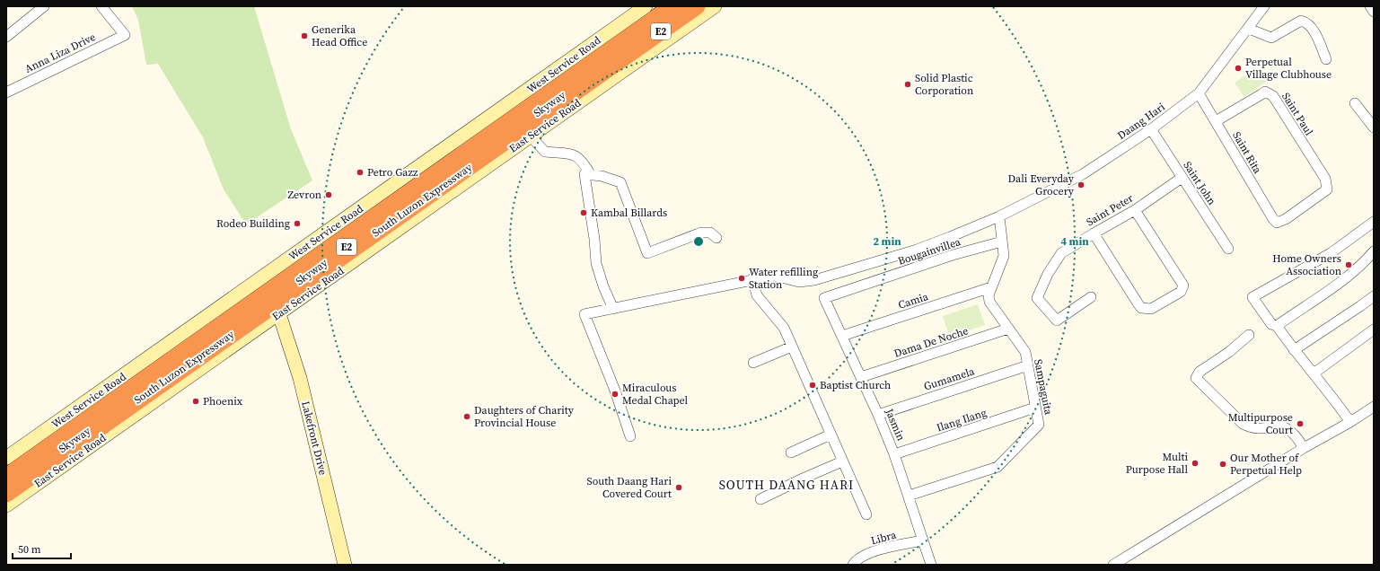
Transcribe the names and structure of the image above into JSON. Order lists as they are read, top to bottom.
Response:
{
  "streets": {
    "highway": ["E2", "Skyway", "South Luzon Expressway"],
    "main road": ["West Service Road", "East Service Road", "Lakefront Drive"],
    "street": [
      "Anna Liza Drive",
      "Saint Paul",
      "Daang Hari",
      "Saint Rita",
      "Saint John",
      "Saint Peter",
      "Bougainvillea",
      "Camia",
      "Dama De Noche",
      "Gumamela",
      "Sampaguita",
      "Ilang Ilang",
      "Jasmin",
      "Libra"
    ]
  },
  "crossings": [
    ["Saint Paul", "Saint Rita"],
    ["Daang Hari", "Saint Rita"],
    ["Daang Hari", "Saint John"],
    ["Daang Hari", "Sampaguita"],
    ["East Service Road", "Lakefront Drive"],
    ["Saint John", "Saint Peter"],
    ["Bougainvillea", "Sampaguita"],
    ["Bougainvillea", "Jasmin"],
    ["Camia", "Sampaguita"],
    ["Camia", "Jasmin"],
    ["Dama De Noche", "Sampaguita"],
    ["Dama De Noche", "Jasmin"],
    ["Gumamela", "Sampaguita"],
    ["Gumamela", "Jasmin"],
    ["Sampaguita", "Ilang Ilang"],
    ["Sampaguita", "Jasmin"],
    ["Ilang Ilang", "Jasmin"],
    ["Jasmin", "Libra"]
  ],
  "districts": ["SOUTH DAANG HARI"],
  "places": [
    "Generika Head Office",
    "Perpetual Village Clubhouse",
    "Solid Plastic Corporation",
    "Petro Gazz",
    "Dali Everyday Grocery",
    "Zevron",
    "Kambal Billards",
    "Rodeo Building",
    "Home Owners Association",
    "Water refilling Station",
    "Baptist Church",
    "Miraculous Medal Chapel",
    "Phoenix",
    "Daughters of Charity Provincial House",
    "Multipurpose Court",
    "Multi Purpose Hall",
    "Our Mother of Perpetual Help",
    "South Daang Hari Covered Court"
  ],
  "scale_bar": "50 m",
  "rings": ["2 min", "4 min"]
}
